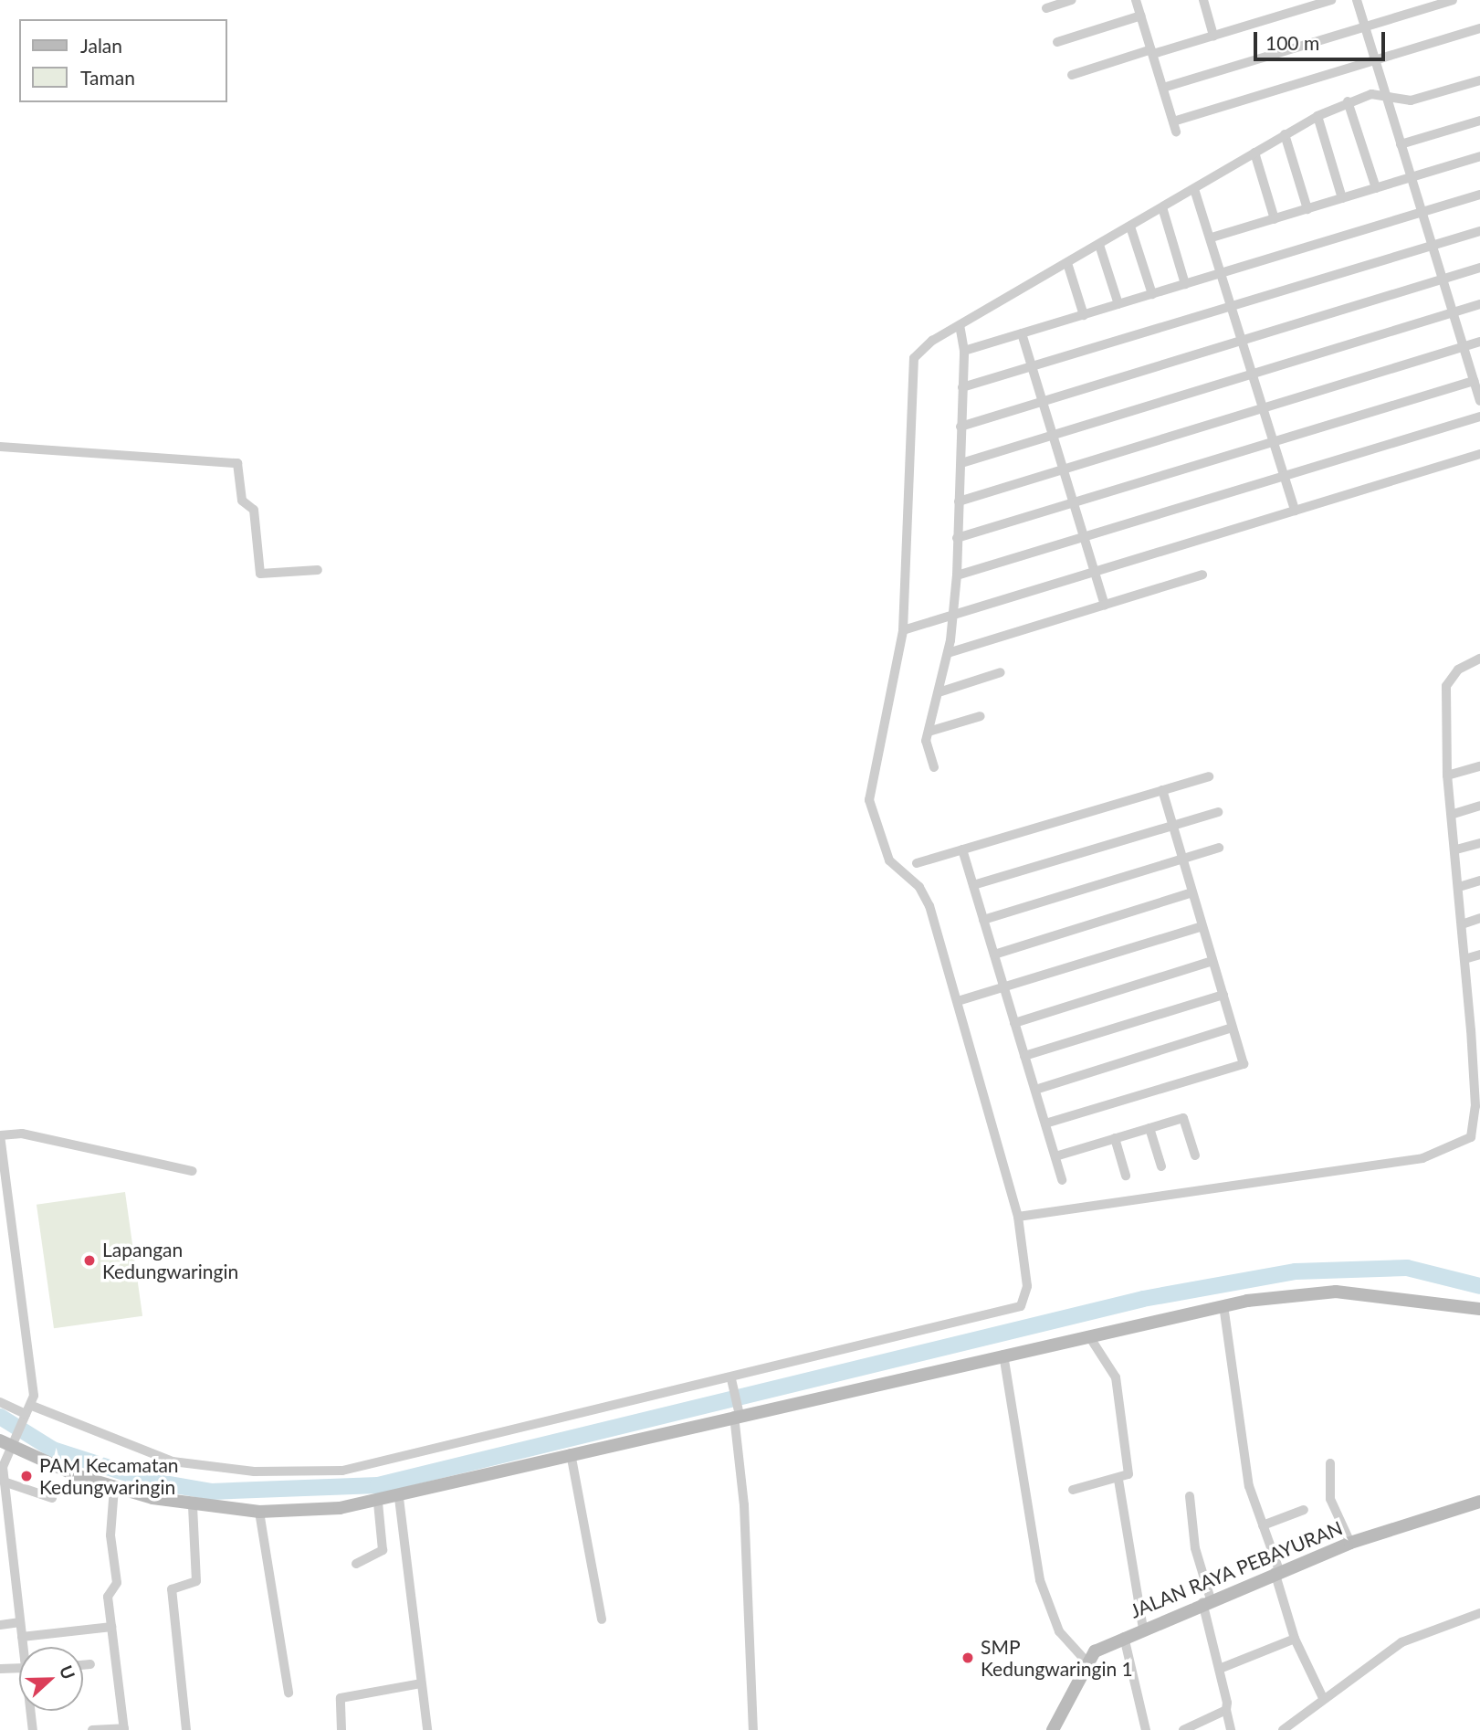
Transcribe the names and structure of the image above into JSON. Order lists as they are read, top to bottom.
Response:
{
  "streets": {
    "street": ["JALAN RAYA PEBAYURAN"]
  },
  "places": ["Lapangan Kedungwaringin", "PAM Kecamatan Kedungwaringin", "SMP Kedungwaringin 1"],
  "legend": ["Jalan", "Taman"],
  "scale_bar": "100 m",
  "north": "right"
}
